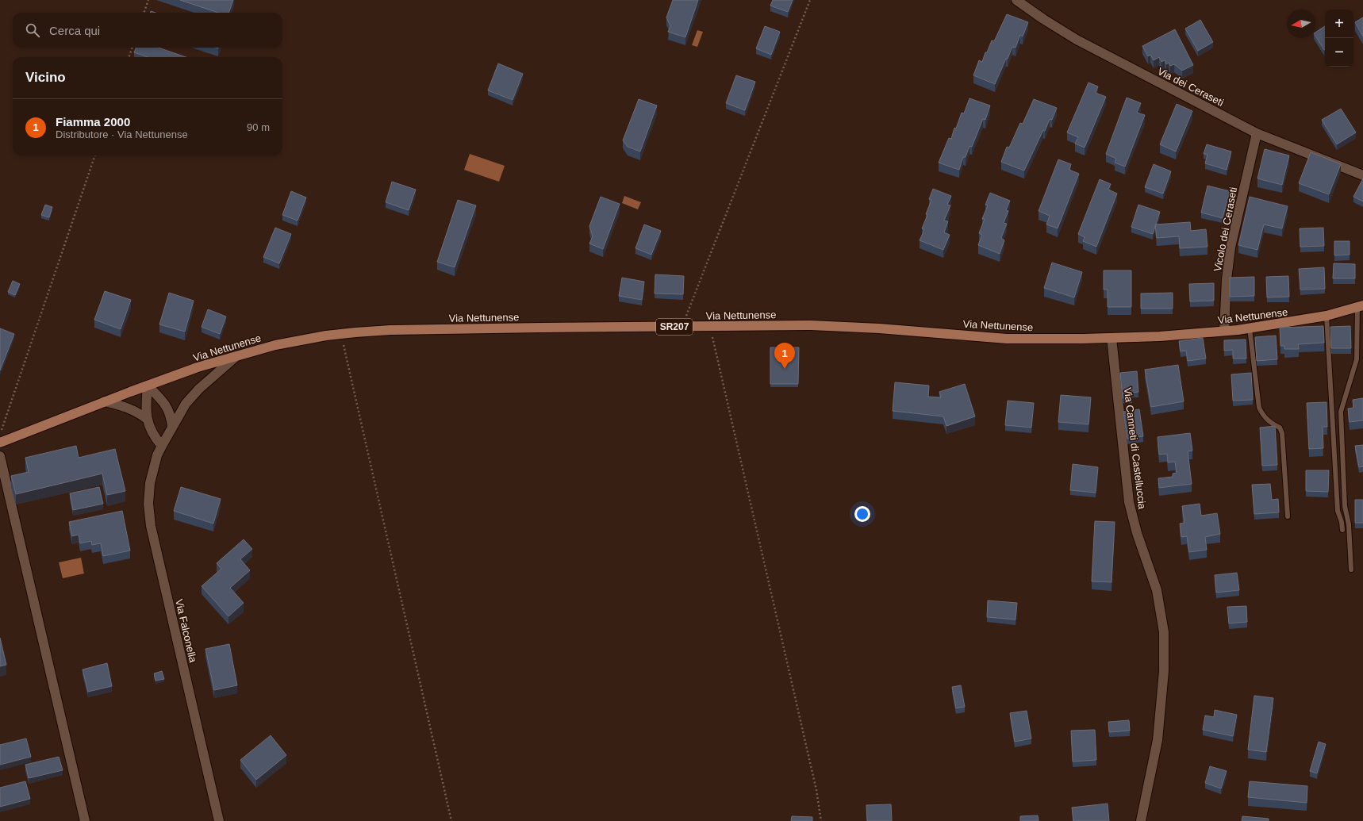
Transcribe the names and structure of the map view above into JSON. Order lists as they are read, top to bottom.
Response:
{
  "streets": {
    "main road": ["Via Nettunense", "SR207"],
    "street": [
      "Via dei Ceraseti",
      "Vicolo dei Ceraseti",
      "Via Canneti di Castelluccia",
      "Via Falconella"
    ]
  },
  "crossings": [
    ["Via dei Ceraseti", "Vicolo dei Ceraseti"],
    ["Vicolo dei Ceraseti", "Via Nettunense"],
    ["Via Nettunense", "Via Canneti di Castelluccia"],
    ["Via Nettunense", "Via Falconella"]
  ],
  "north": "left",
  "page": {
    "map_buttons": ["+", "−"],
    "search": "Cerca qui",
    "heading": "Vicino",
    "list": [
      {
        "mark": "1",
        "name": "Fiamma 2000",
        "note": "Distributore · Via Nettunense",
        "value": "90 m"
      }
    ],
    "pins": "1"
  }
}
